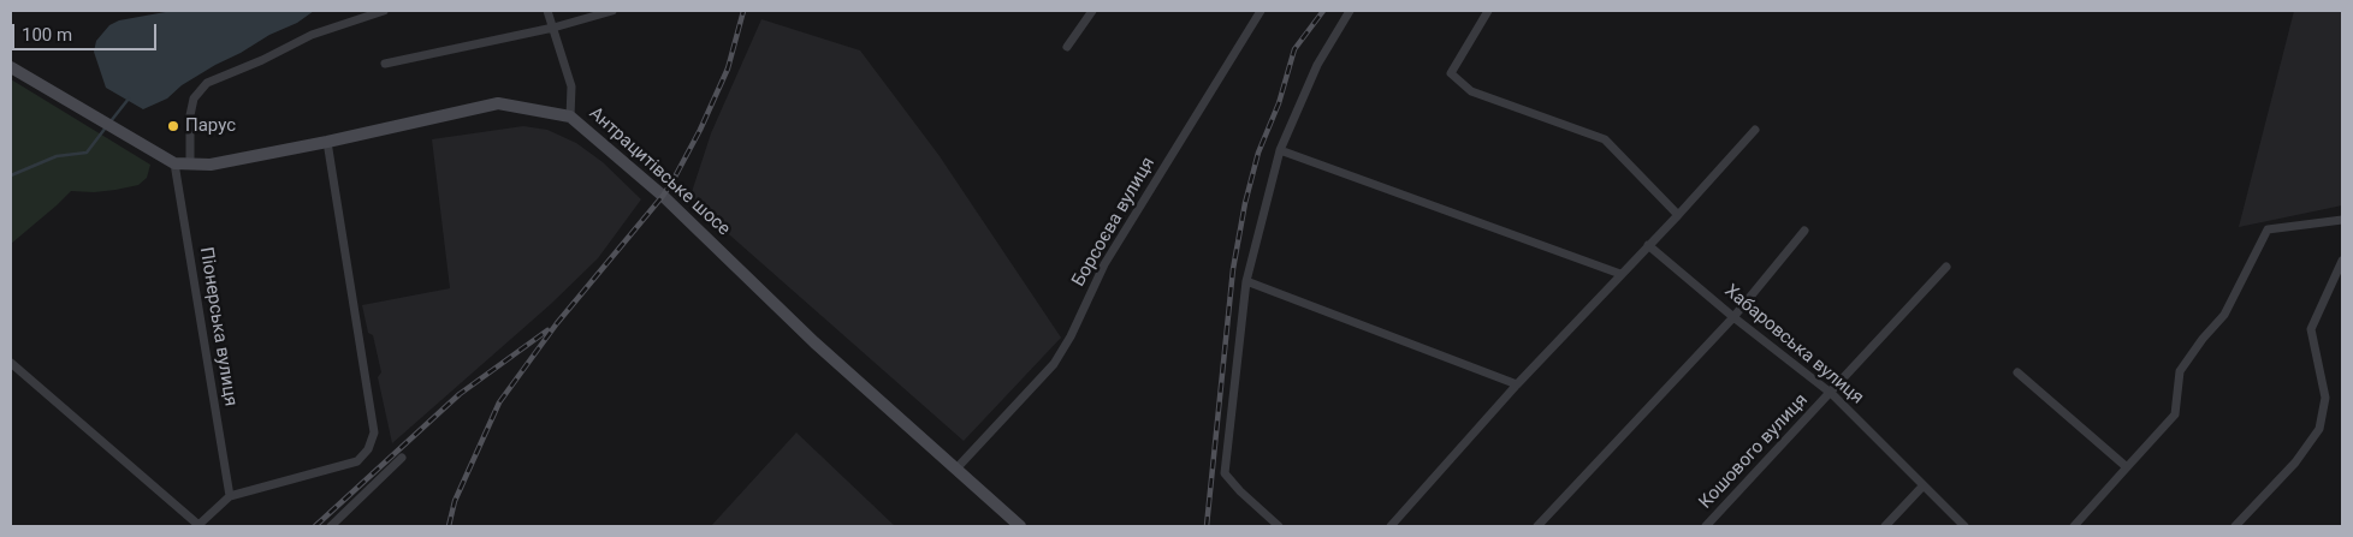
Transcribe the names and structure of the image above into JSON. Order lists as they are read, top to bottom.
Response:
{
  "streets": {
    "main road": ["Антрацитівське шосе"],
    "street": [
      "Борсоєва вулиця",
      "Піонерська вулиця",
      "Хабаровська вулиця",
      "Кошового вулиця"
    ]
  },
  "crossings": [
    ["Антрацитівське шосе", "Борсоєва вулиця"],
    ["Антрацитівське шосе", "Піонерська вулиця"],
    ["Хабаровська вулиця", "Кошового вулиця"]
  ],
  "places": ["Парус"],
  "scale_bar": "100 m"
}
